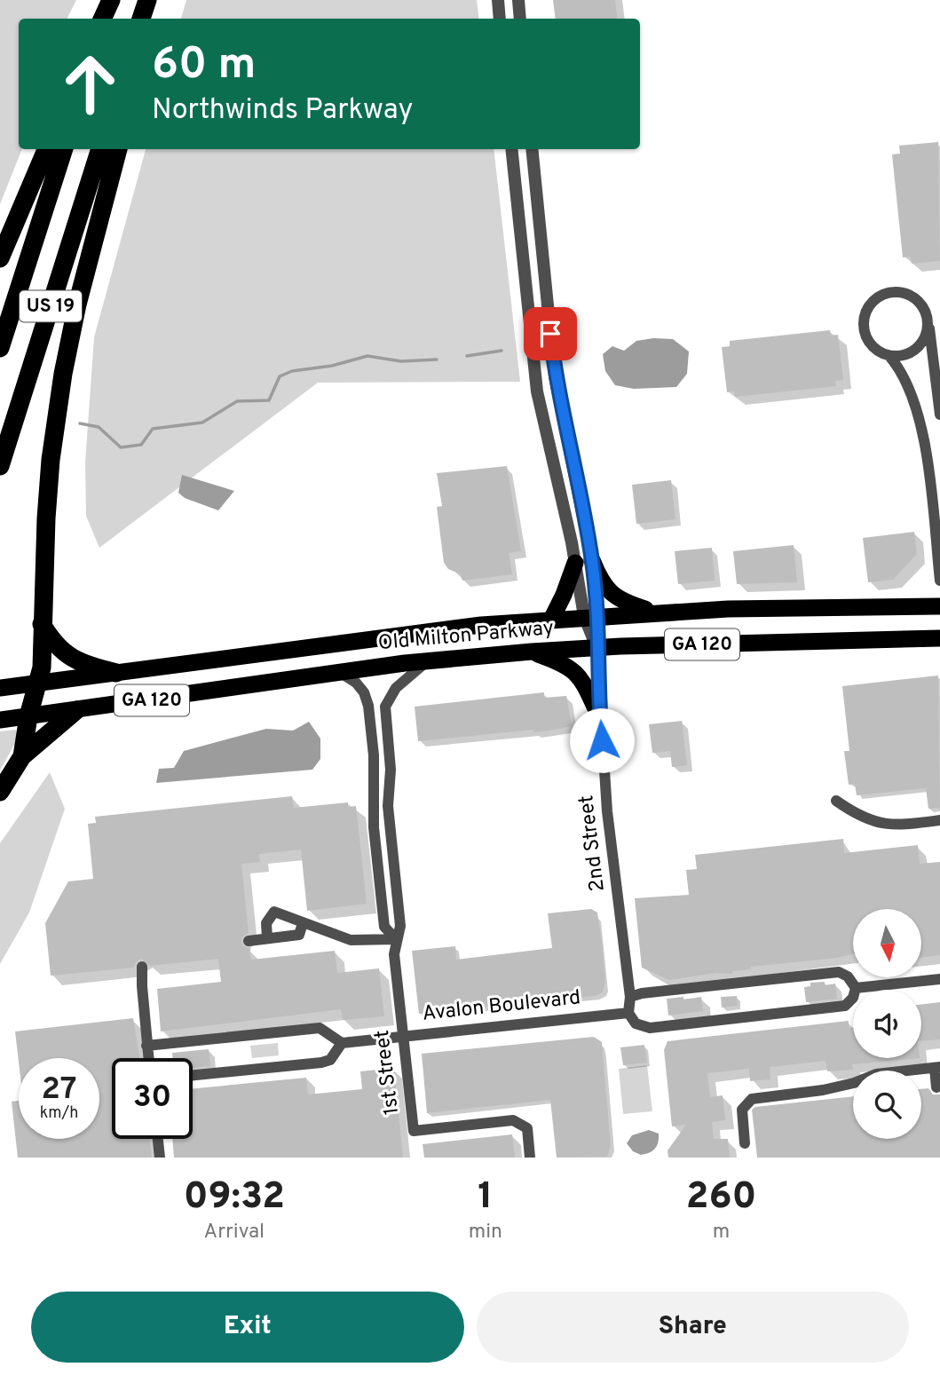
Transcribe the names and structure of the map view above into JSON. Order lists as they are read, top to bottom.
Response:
{
  "streets": {
    "highway": ["US 19", "Old Milton Parkway", "GA 120"],
    "street": ["2nd Street", "Avalon Boulevard", "1st Street"]
  },
  "crossings": [
    ["Old Milton Parkway", "2nd Street"],
    ["Old Milton Parkway", "1st Street"],
    ["Avalon Boulevard", "1st Street"]
  ],
  "north": "bottom",
  "page": {
    "turn": ["60 m", "Northwinds Parkway"],
    "speed": "27 km/h",
    "limit": "30",
    "eta": [
      "09:32",
      "Arrival",
      "1",
      "min",
      "260",
      "m"
    ],
    "buttons": ["Exit", "Share"]
  }
}
